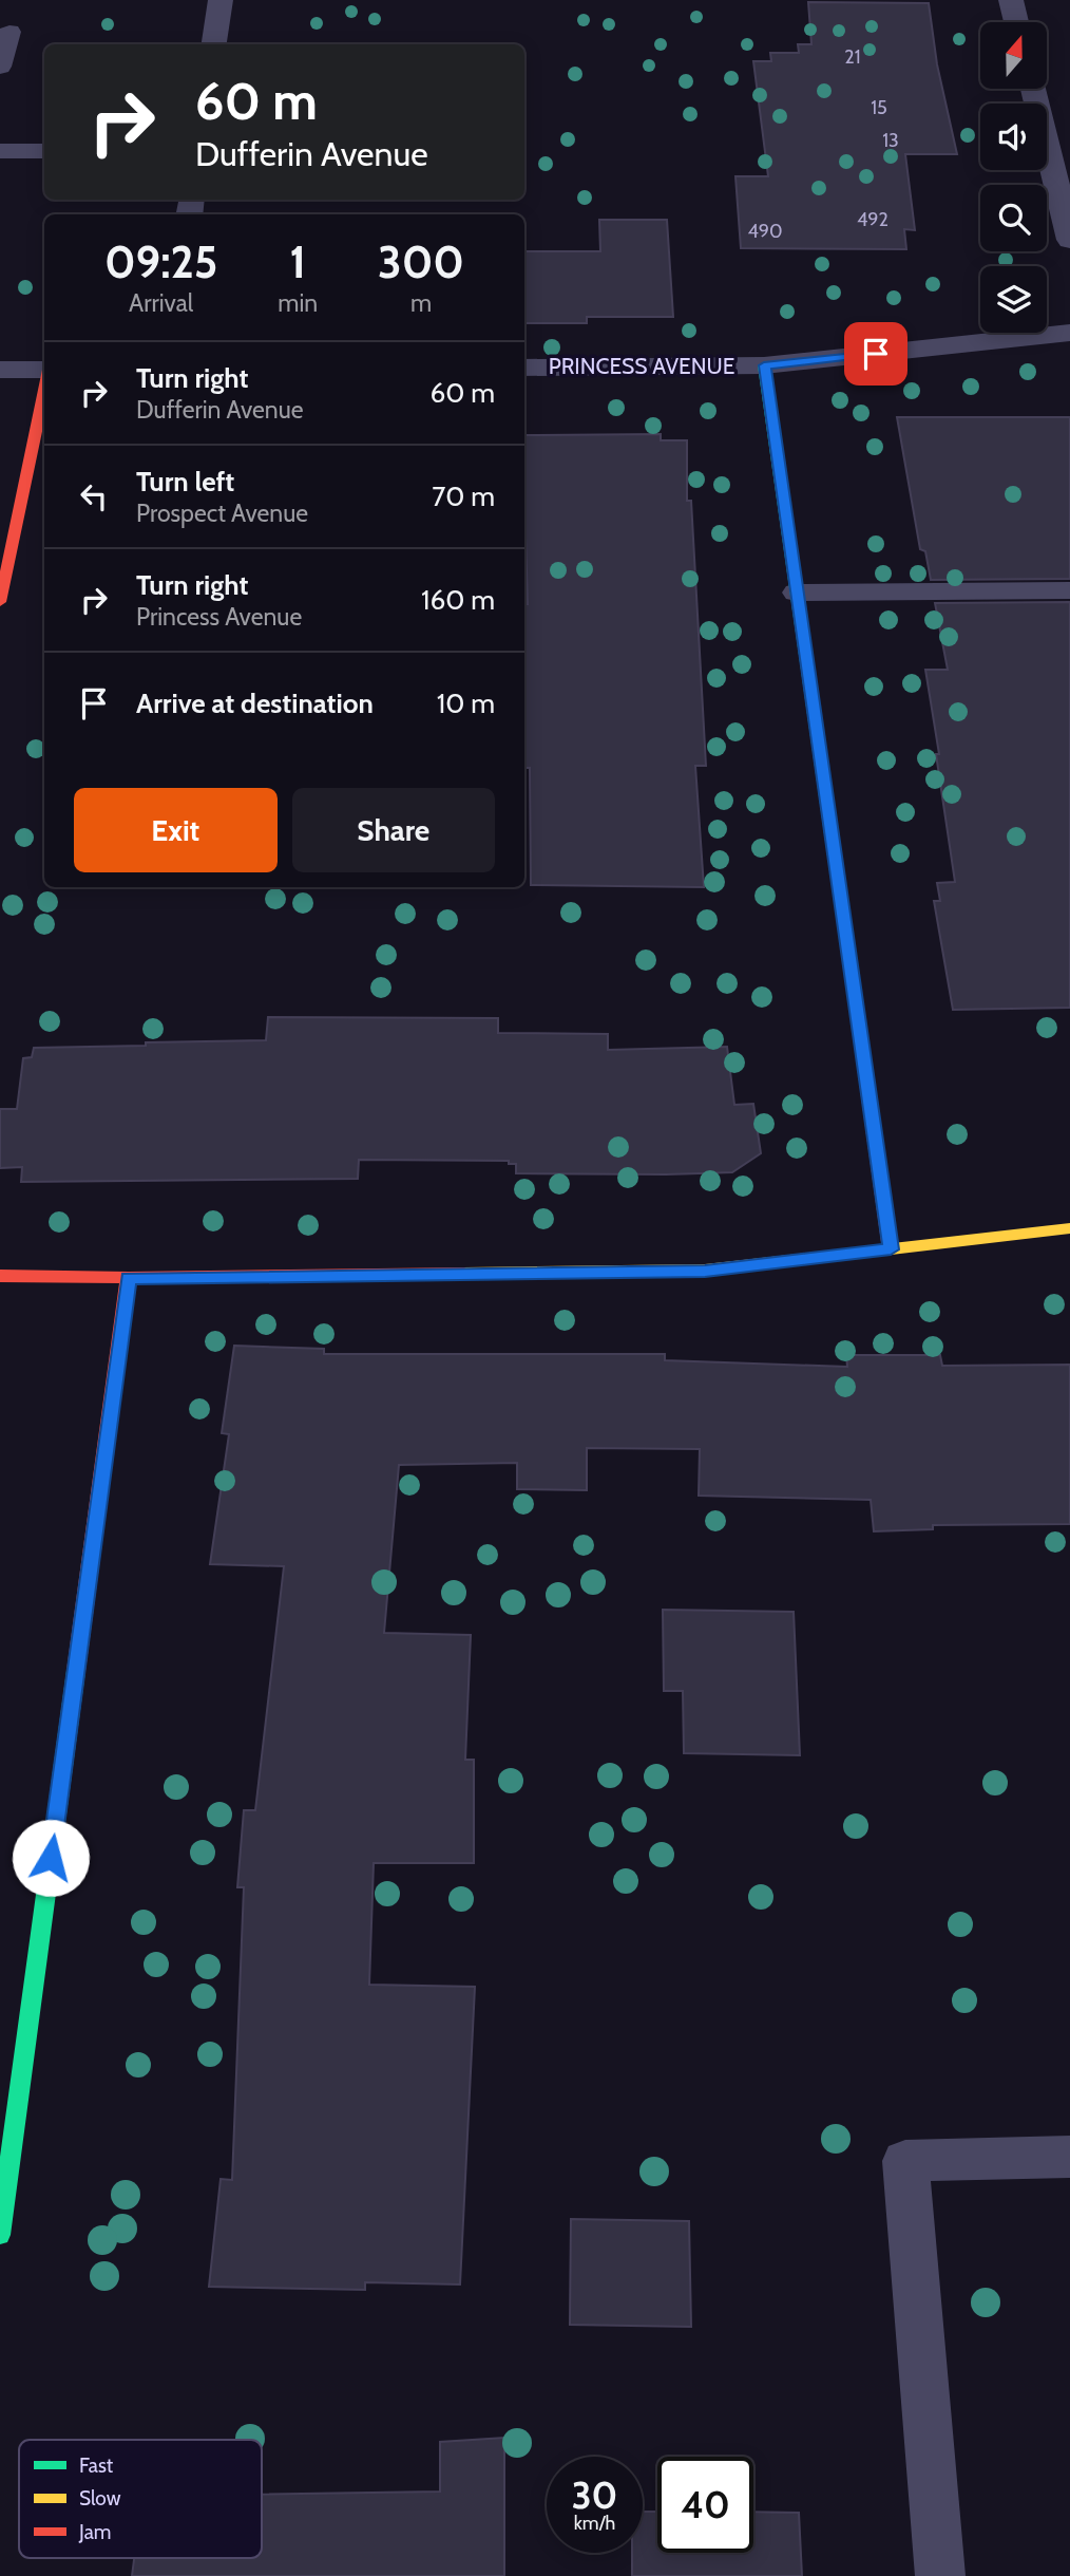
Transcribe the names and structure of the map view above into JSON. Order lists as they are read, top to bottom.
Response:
{
  "streets": {
    "street": ["PRINCESS AVENUE"]
  },
  "house_numbers": [
    "21",
    "15",
    "13",
    "492",
    "490"
  ],
  "legend": ["Fast", "Slow", "Jam"],
  "north": "top",
  "page": {
    "turn": ["60 m", "Dufferin Avenue"],
    "eta": [
      "09:25",
      "Arrival",
      "1",
      "min",
      "300",
      "m"
    ],
    "list": [
      {
        "name": "Turn right",
        "note": "Dufferin Avenue",
        "value": "60 m"
      },
      {
        "name": "Turn left",
        "note": "Prospect Avenue",
        "value": "70 m"
      },
      {
        "name": "Turn right",
        "note": "Princess Avenue",
        "value": "160 m"
      },
      {
        "name": "Arrive at destination",
        "value": "10 m"
      }
    ],
    "buttons": ["Exit", "Share"],
    "speed": "30 km/h",
    "limit": "40"
  }
}
